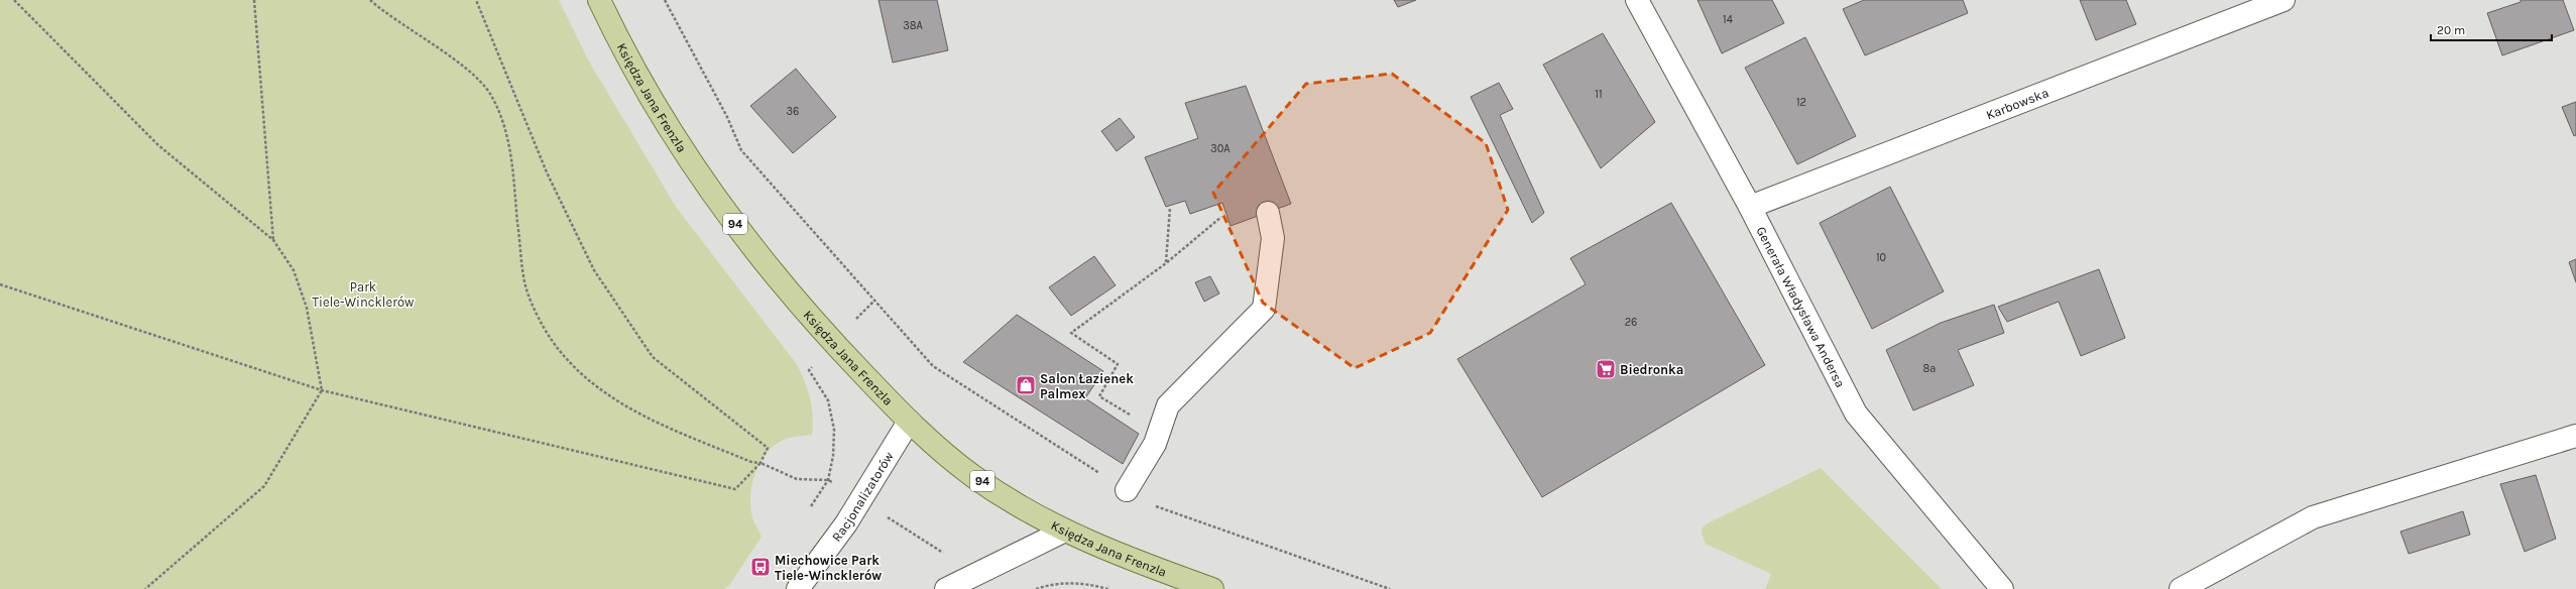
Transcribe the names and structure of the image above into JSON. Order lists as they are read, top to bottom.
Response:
{
  "streets": {
    "main road": ["Księdza Jana Frenzla", "94"],
    "street": ["Karbowska", "Generała Władysława Andersa", "Racjonalizatorów"]
  },
  "crossings": [
    ["Księdza Jana Frenzla", "Racjonalizatorów"],
    ["Karbowska", "Generała Władysława Andersa"]
  ],
  "parks": ["Park Tiele-Wincklerów"],
  "places": {
    "supermarket": ["Biedronka"],
    "shop": ["Salon Łazienek Palmex"],
    "bus stop": ["Miechowice Park Tiele-Wincklerów"]
  },
  "house_numbers": [
    "14",
    "38A",
    "11",
    "12",
    "36",
    "30A",
    "10",
    "26",
    "8a"
  ],
  "scale_bar": "20 m"
}
